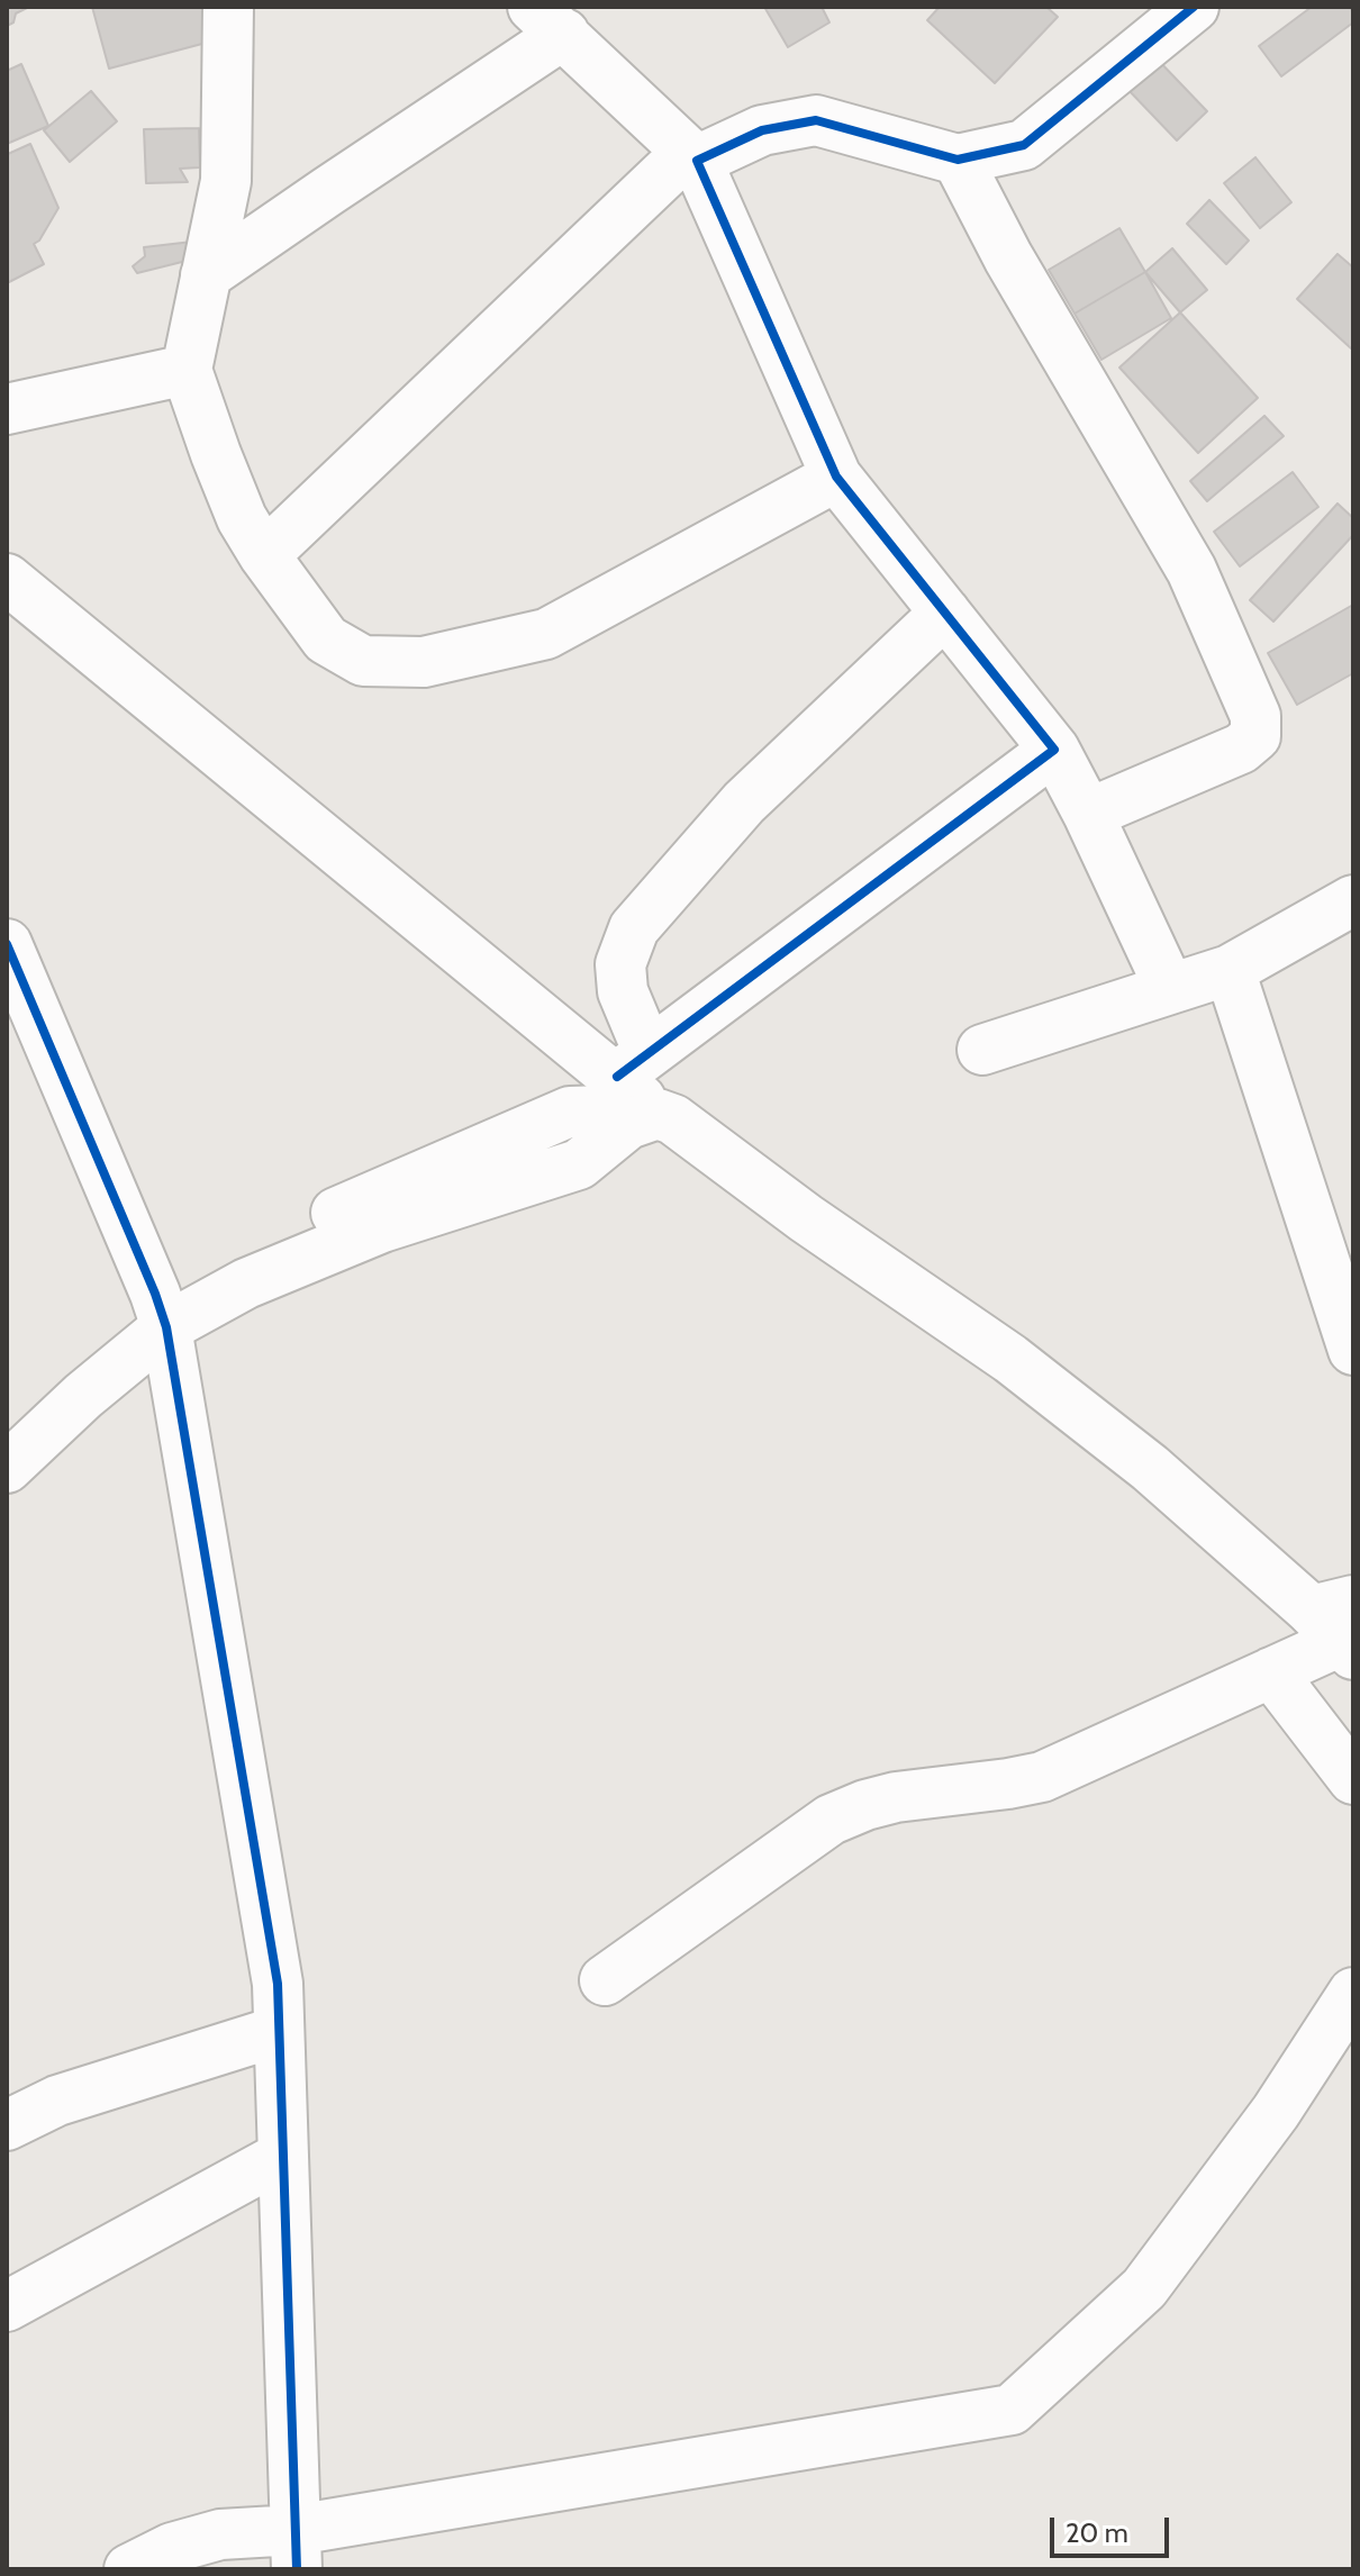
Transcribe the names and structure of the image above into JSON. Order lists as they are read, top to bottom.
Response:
{
  "scale_bar": "20 m"
}
